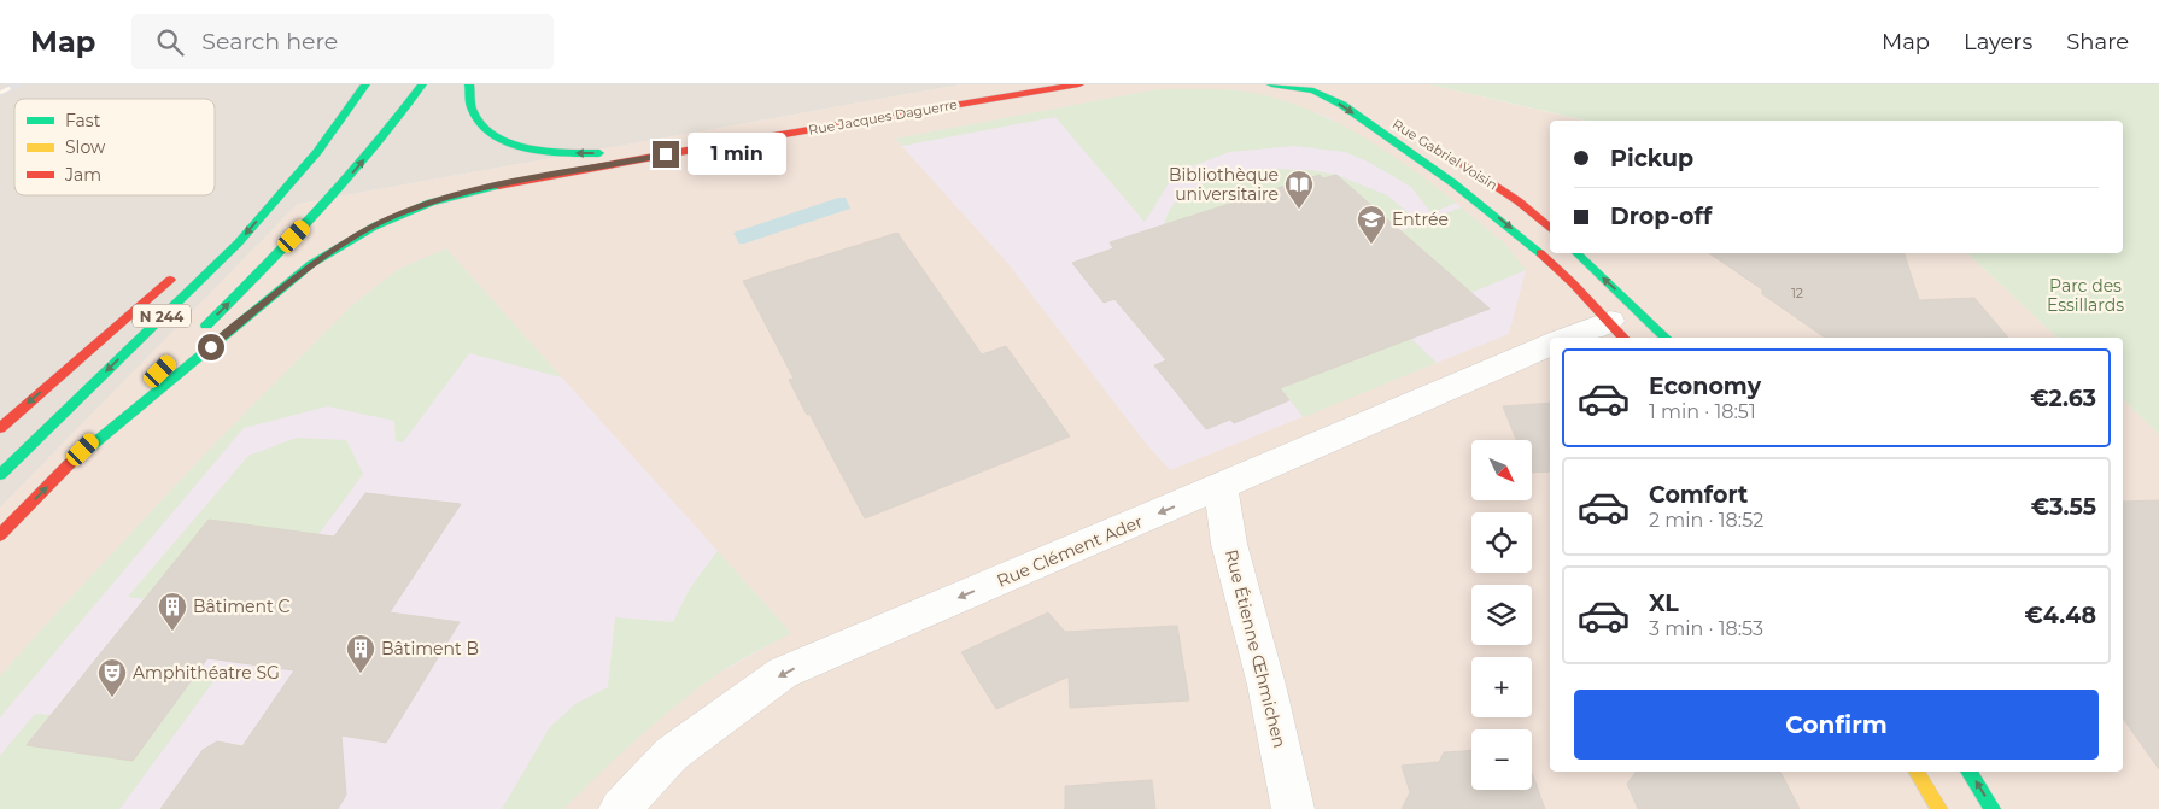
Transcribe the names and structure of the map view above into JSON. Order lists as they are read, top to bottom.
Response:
{
  "streets": {
    "main road": ["Rue Jacques Daguerre", "Rue Gabriel Voisin", "N 244"],
    "street": ["Rue Clément Ader", "Rue Étienne Œhmichen"]
  },
  "crossings": [
    ["Rue Clément Ader", "Rue Étienne Œhmichen"]
  ],
  "one_way": ["Rue Clément Ader"],
  "parks": ["Parc des Essillards"],
  "places": {
    "library": ["Bibliothèque universitaire"],
    "school or university": ["Entrée"],
    "building": ["Bâtiment C", "Bâtiment B"],
    "theatre": ["Amphithéatre SG"]
  },
  "house_numbers": ["12"],
  "legend": ["Fast", "Slow", "Jam"],
  "north": "bottom right",
  "page": {
    "header": "Map",
    "search": "Search here",
    "nav": ["Map", "Layers", "Share"],
    "banner": ["Pickup", "Drop-off"],
    "bubble": "1 min",
    "list": [
      {
        "name": "Economy",
        "note": "1 min · 18:51",
        "value": "€2.63"
      },
      {
        "name": "Comfort",
        "note": "2 min · 18:52",
        "value": "€3.55"
      },
      {
        "name": "XL",
        "note": "3 min · 18:53",
        "value": "€4.48"
      }
    ],
    "map_buttons": ["+", "−"],
    "buttons": "Confirm"
  }
}
